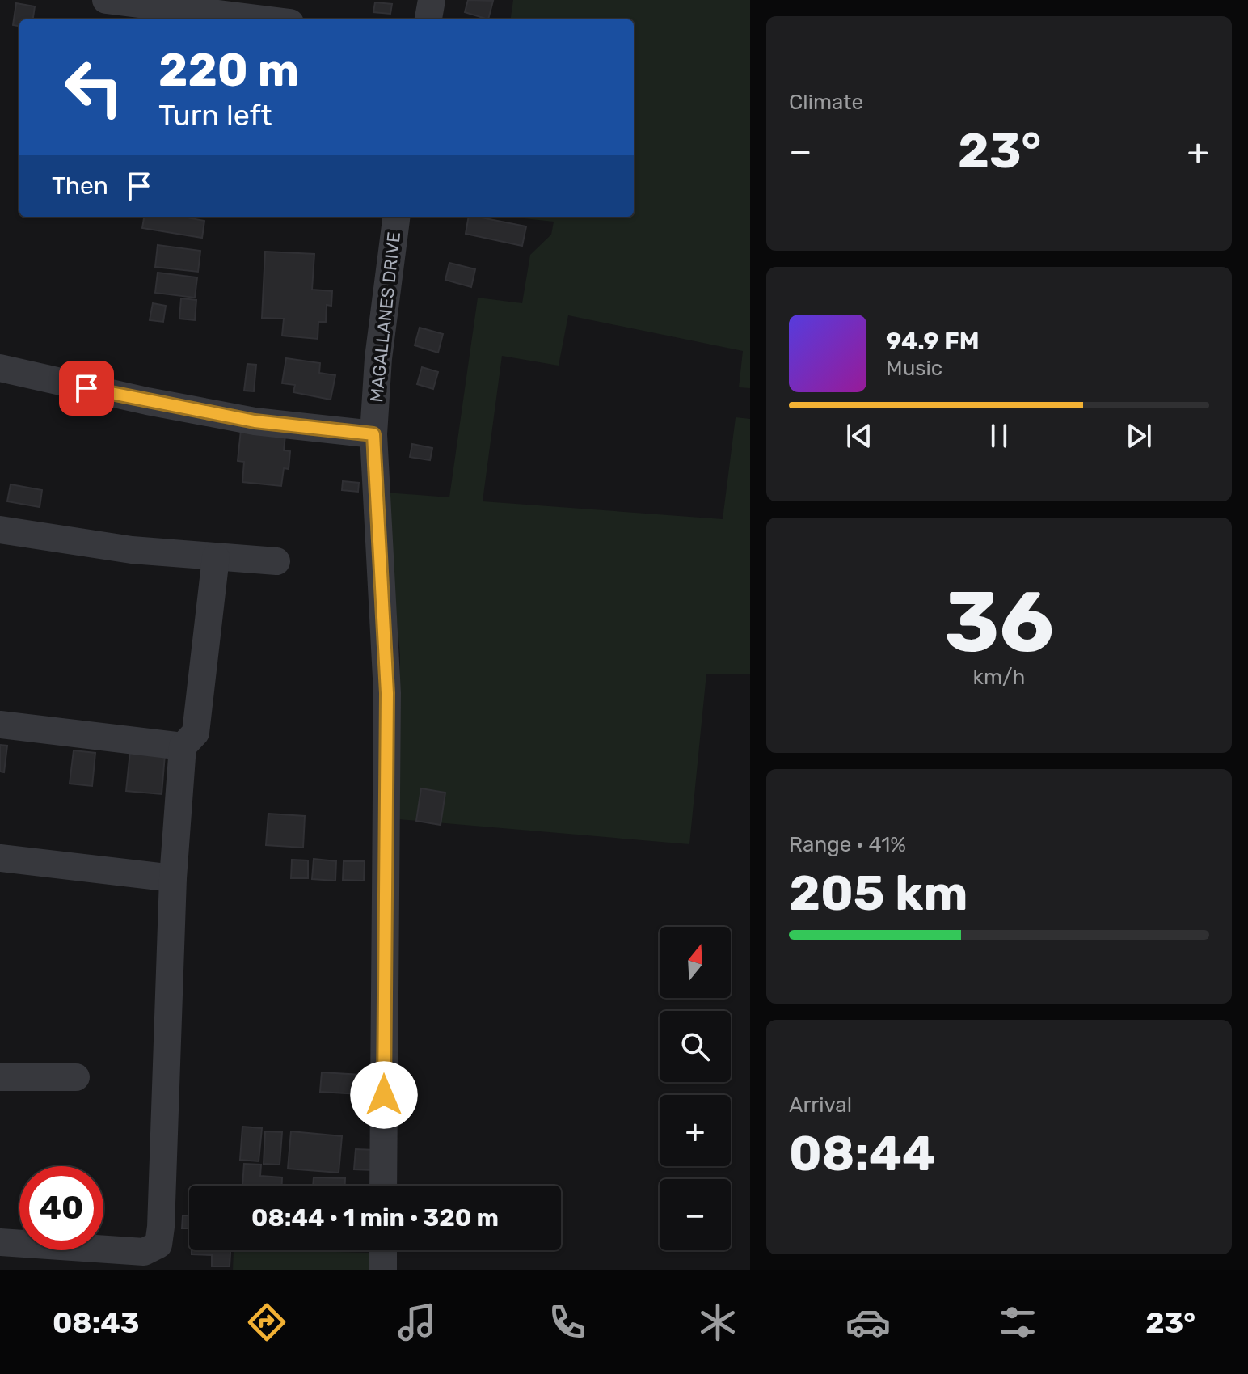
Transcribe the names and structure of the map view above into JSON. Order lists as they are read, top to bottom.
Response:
{
  "streets": {
    "street": ["MAGALLANES DRIVE"]
  },
  "north": "top",
  "page": {
    "tile": [
      "Climate",
      ["36", "km/h"],
      ["Range · 41%", "205 km"],
      ["Arrival", "08:44"]
    ],
    "turn": ["220 m", "Turn left"],
    "heat": ["−", "23°", "+"],
    "then": "Then",
    "song": ["94.9 FM", "Music"],
    "map_buttons": ["+", "−"],
    "limit": "40",
    "trip": "08:44 · 1 min · 320 m",
    "tabs": ["08:43", "23°"]
  }
}
